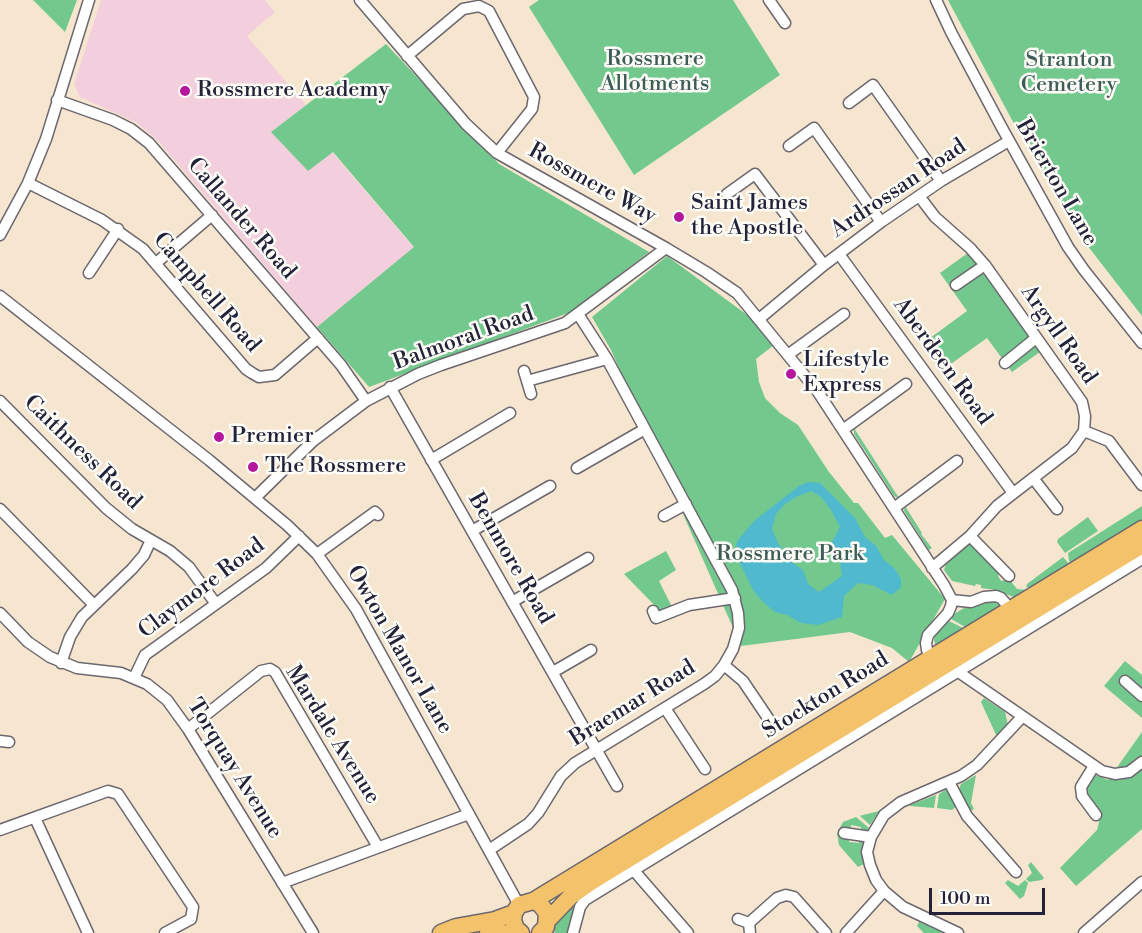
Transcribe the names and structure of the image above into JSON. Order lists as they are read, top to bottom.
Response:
{
  "streets": {
    "highway": ["Stockton Road"],
    "street": [
      "Brierton Lane",
      "Rossmere Way",
      "Ardrossan Road",
      "Callander Road",
      "Campbell Road",
      "Argyll Road",
      "Balmoral Road",
      "Aberdeen Road",
      "Caithness Road",
      "Benmore Road",
      "Claymore Road",
      "Owton Manor Lane",
      "Braemar Road",
      "Mardale Avenue",
      "Torquay Avenue"
    ]
  },
  "crossings": [
    ["Brierton Lane", "Ardrossan Road"],
    ["Rossmere Way", "Ardrossan Road"],
    ["Rossmere Way", "Balmoral Road"],
    ["Ardrossan Road", "Argyll Road"],
    ["Ardrossan Road", "Aberdeen Road"],
    ["Callander Road", "Campbell Road"],
    ["Callander Road", "Balmoral Road"],
    ["Balmoral Road", "Benmore Road"],
    ["Balmoral Road", "Owton Manor Lane"],
    ["Balmoral Road", "Braemar Road"],
    ["Caithness Road", "Claymore Road"],
    ["Benmore Road", "Braemar Road"],
    ["Claymore Road", "Owton Manor Lane"],
    ["Claymore Road", "Torquay Avenue"],
    ["Owton Manor Lane", "Stockton Road"],
    ["Owton Manor Lane", "Braemar Road"],
    ["Mardale Avenue", "Torquay Avenue"]
  ],
  "parks": ["Rossmere Allotments", "Stranton Cemetery", "Rossmere Park"],
  "places": [
    "Rossmere Academy",
    "Saint James the Apostle",
    "Lifestyle Express",
    "Premier",
    "The Rossmere"
  ],
  "scale_bar": "100 m"
}
